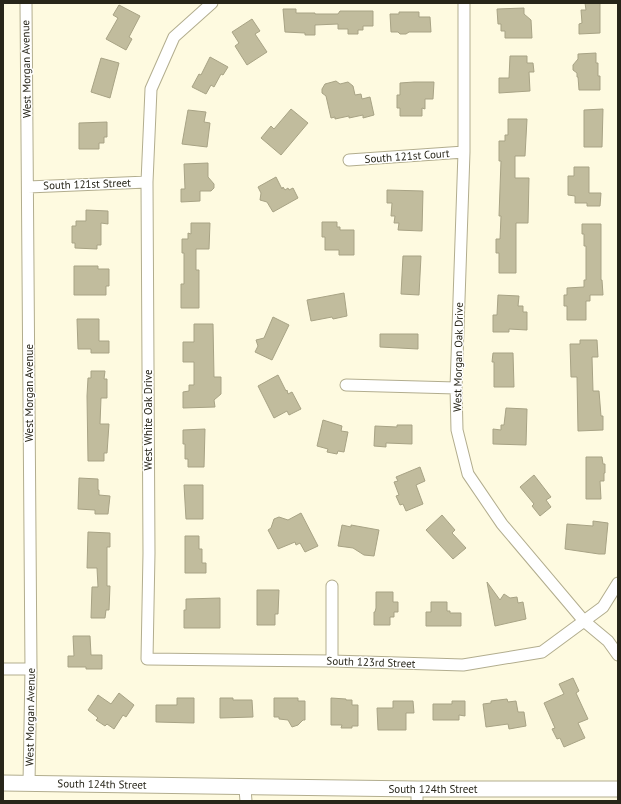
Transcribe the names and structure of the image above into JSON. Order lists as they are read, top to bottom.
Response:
{
  "streets": {
    "street": [
      "West Morgan Avenue",
      "South 121st Court",
      "South 121st Street",
      "West Morgan Oak Drive",
      "West White Oak Drive",
      "South 123rd Street",
      "South 124th Street"
    ]
  },
  "crossings": [
    ["West Morgan Avenue", "South 121st Street"],
    ["West Morgan Avenue", "South 124th Street"],
    ["South 121st Court", "West Morgan Oak Drive"],
    ["South 121st Street", "West White Oak Drive"],
    ["West Morgan Oak Drive", "South 123rd Street"],
    ["West White Oak Drive", "South 123rd Street"]
  ]
}
